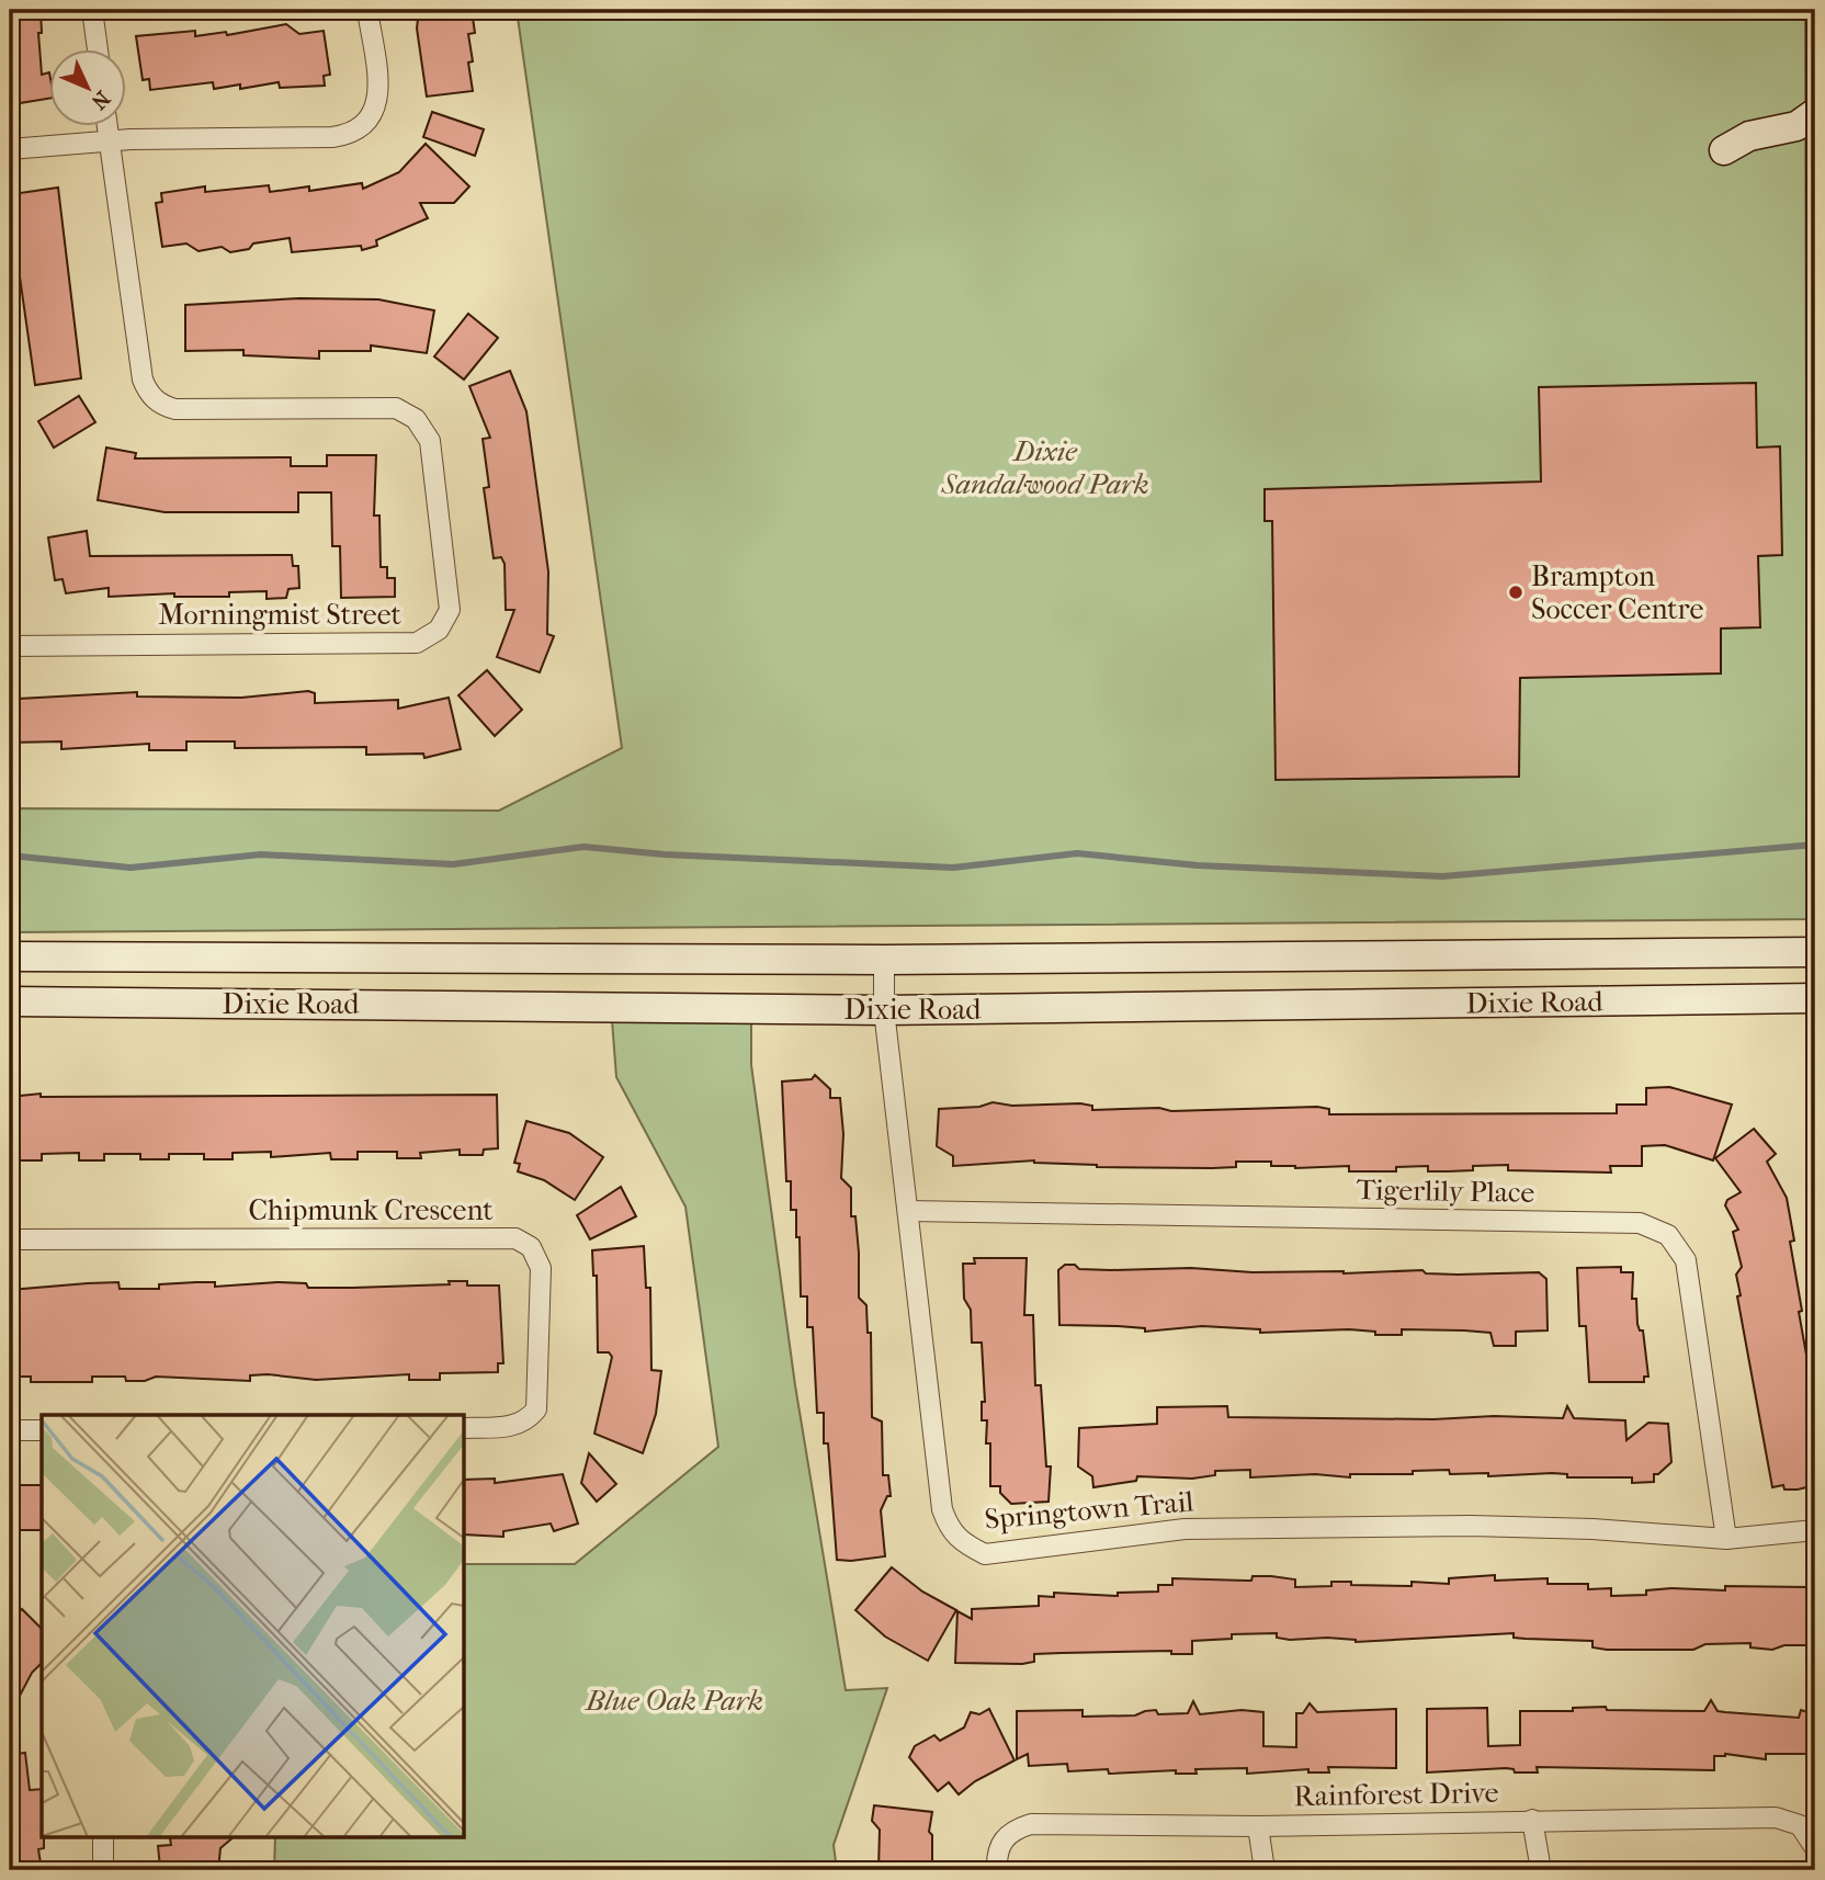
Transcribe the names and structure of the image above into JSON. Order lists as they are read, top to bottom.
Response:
{
  "streets": {
    "main road": ["Dixie Road"],
    "street": [
      "Morningmist Street",
      "Tigerlily Place",
      "Chipmunk Crescent",
      "Springtown Trail",
      "Rainforest Drive"
    ]
  },
  "crossings": [
    ["Dixie Road", "Springtown Trail"],
    ["Tigerlily Place", "Springtown Trail"]
  ],
  "parks": ["Dixie Sandalwood Park", "Blue Oak Park"],
  "places": ["Brampton Soccer Centre"],
  "north": "bottom right"
}
